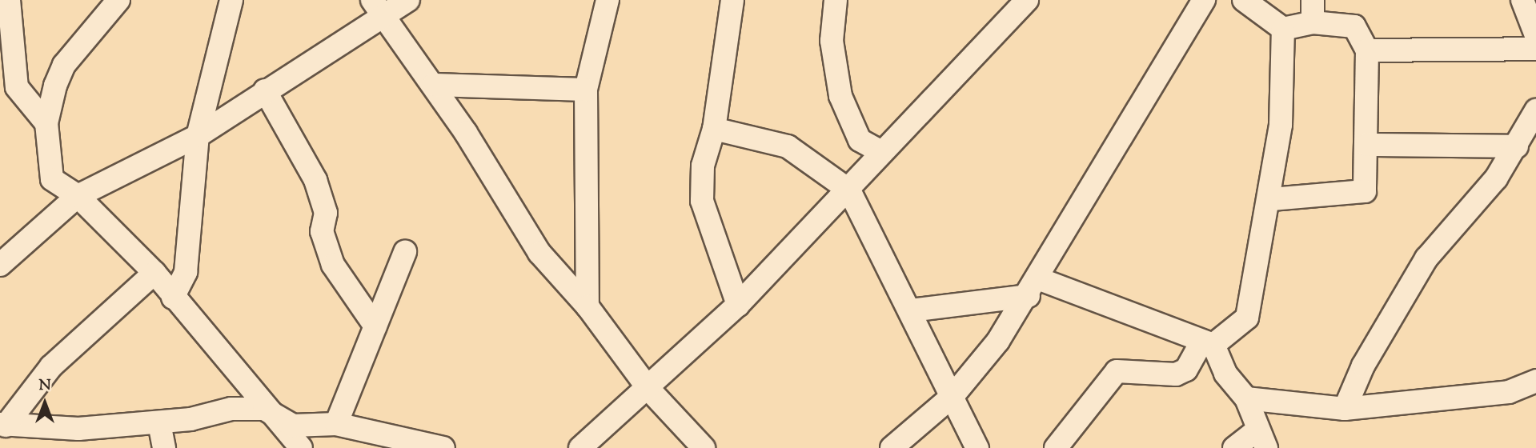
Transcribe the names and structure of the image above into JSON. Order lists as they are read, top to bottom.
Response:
{
  "north": "top"
}
